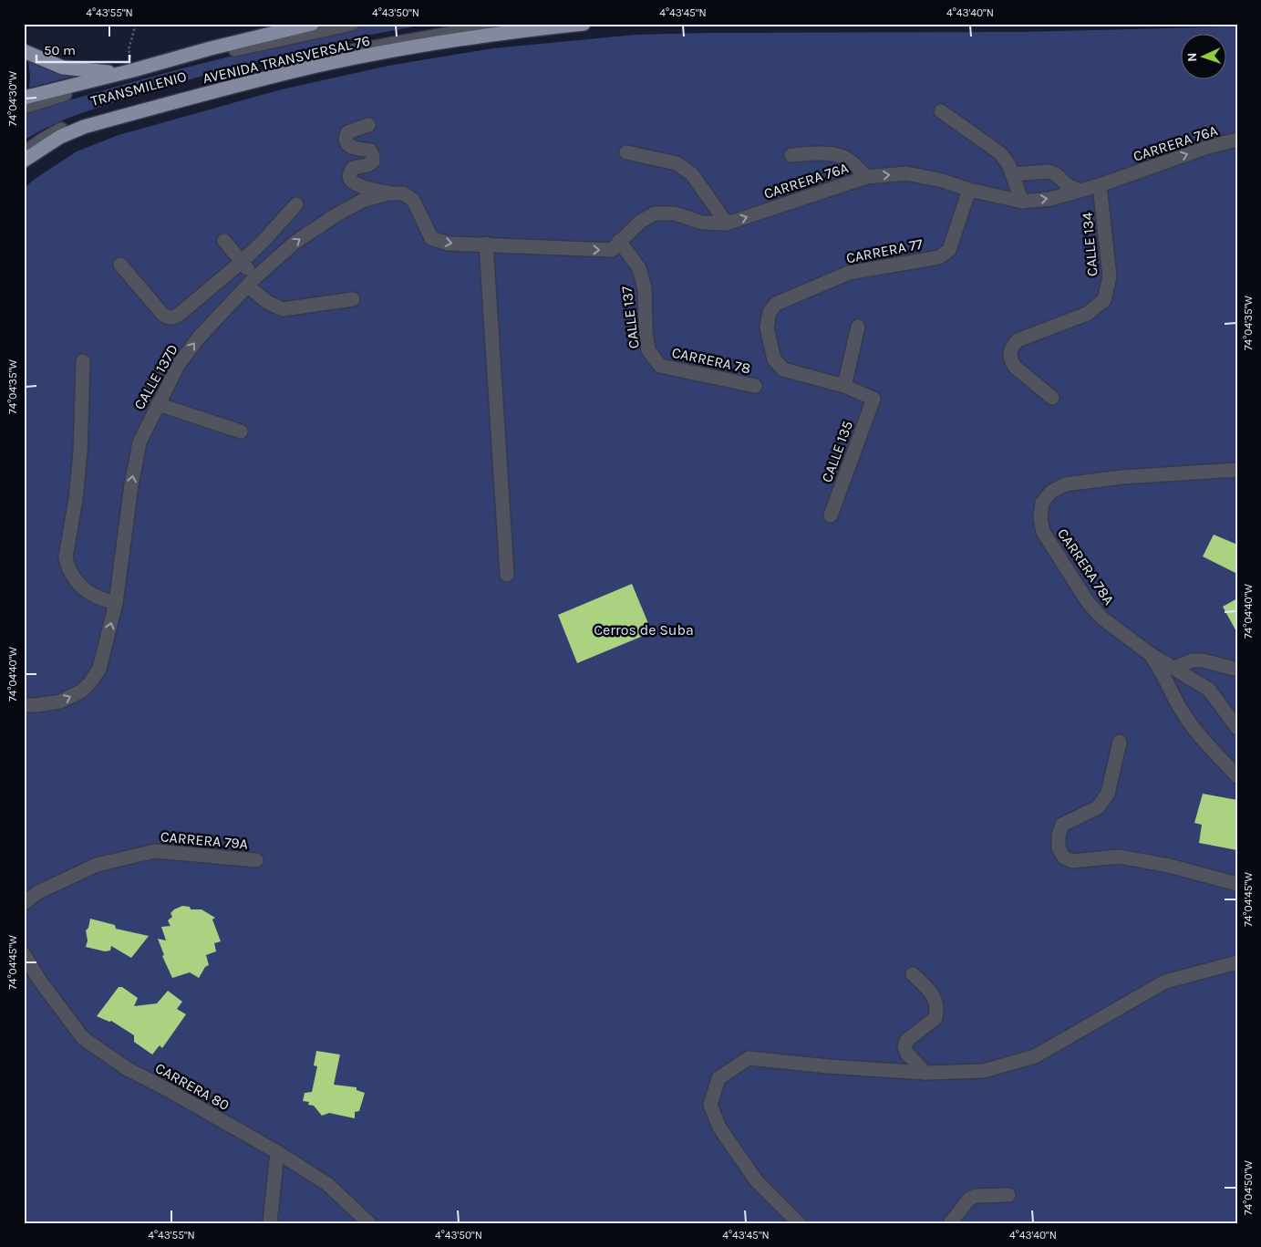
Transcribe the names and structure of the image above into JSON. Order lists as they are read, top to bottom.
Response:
{
  "streets": {
    "main road": ["AVENIDA TRANSVERSAL 76"],
    "street": [
      "TRANSMILENIO",
      "CARRERA 76A",
      "CALLE 134",
      "CARRERA 77",
      "CALLE 137",
      "CARRERA 78",
      "CALLE 137D",
      "CALLE 135",
      "CARRERA 78A",
      "CARRERA 79A",
      "CARRERA 80"
    ]
  },
  "crossings": [
    ["CARRERA 76A", "CALLE 134"],
    ["CARRERA 76A", "CARRERA 77"],
    ["CARRERA 76A", "CALLE 137"],
    ["CARRERA 76A", "CALLE 137D"],
    ["CARRERA 77", "CALLE 135"],
    ["CALLE 137", "CARRERA 78"]
  ],
  "one_way": ["CARRERA 76A", "CALLE 137D"],
  "parks": ["Cerros de Suba"],
  "scale_bar": "50 m",
  "north": "left",
  "coordinates": [
    "4°43'55\"N",
    "4°43'50\"N",
    "4°43'45\"N",
    "4°43'40\"N",
    "74°04'30\"W",
    "74°04'35\"W",
    "74°04'40\"W",
    "74°04'45\"W",
    "74°04'50\"W"
  ]
}
